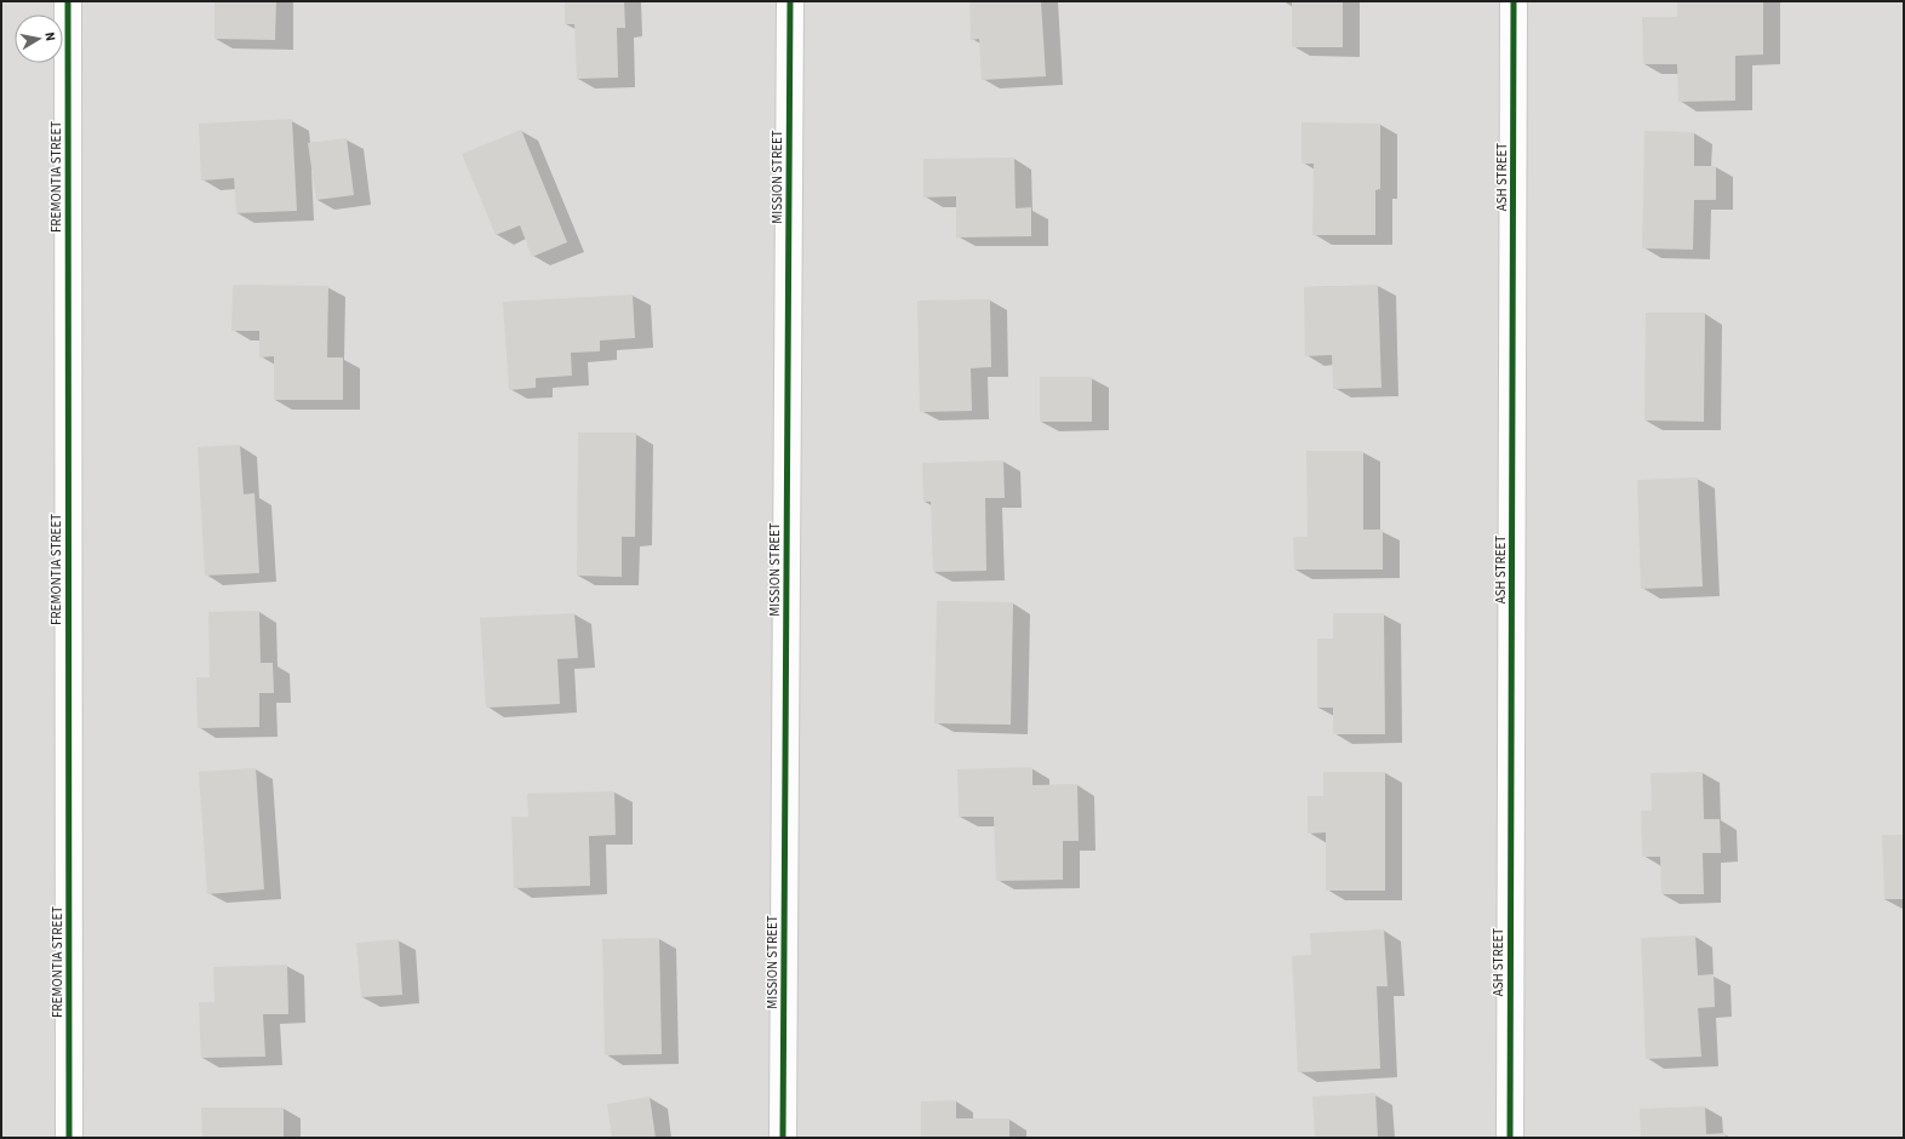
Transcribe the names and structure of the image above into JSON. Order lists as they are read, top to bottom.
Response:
{
  "streets": {
    "street": ["FREMONTIA STREET", "MISSION STREET", "ASH STREET"]
  },
  "north": "right"
}
